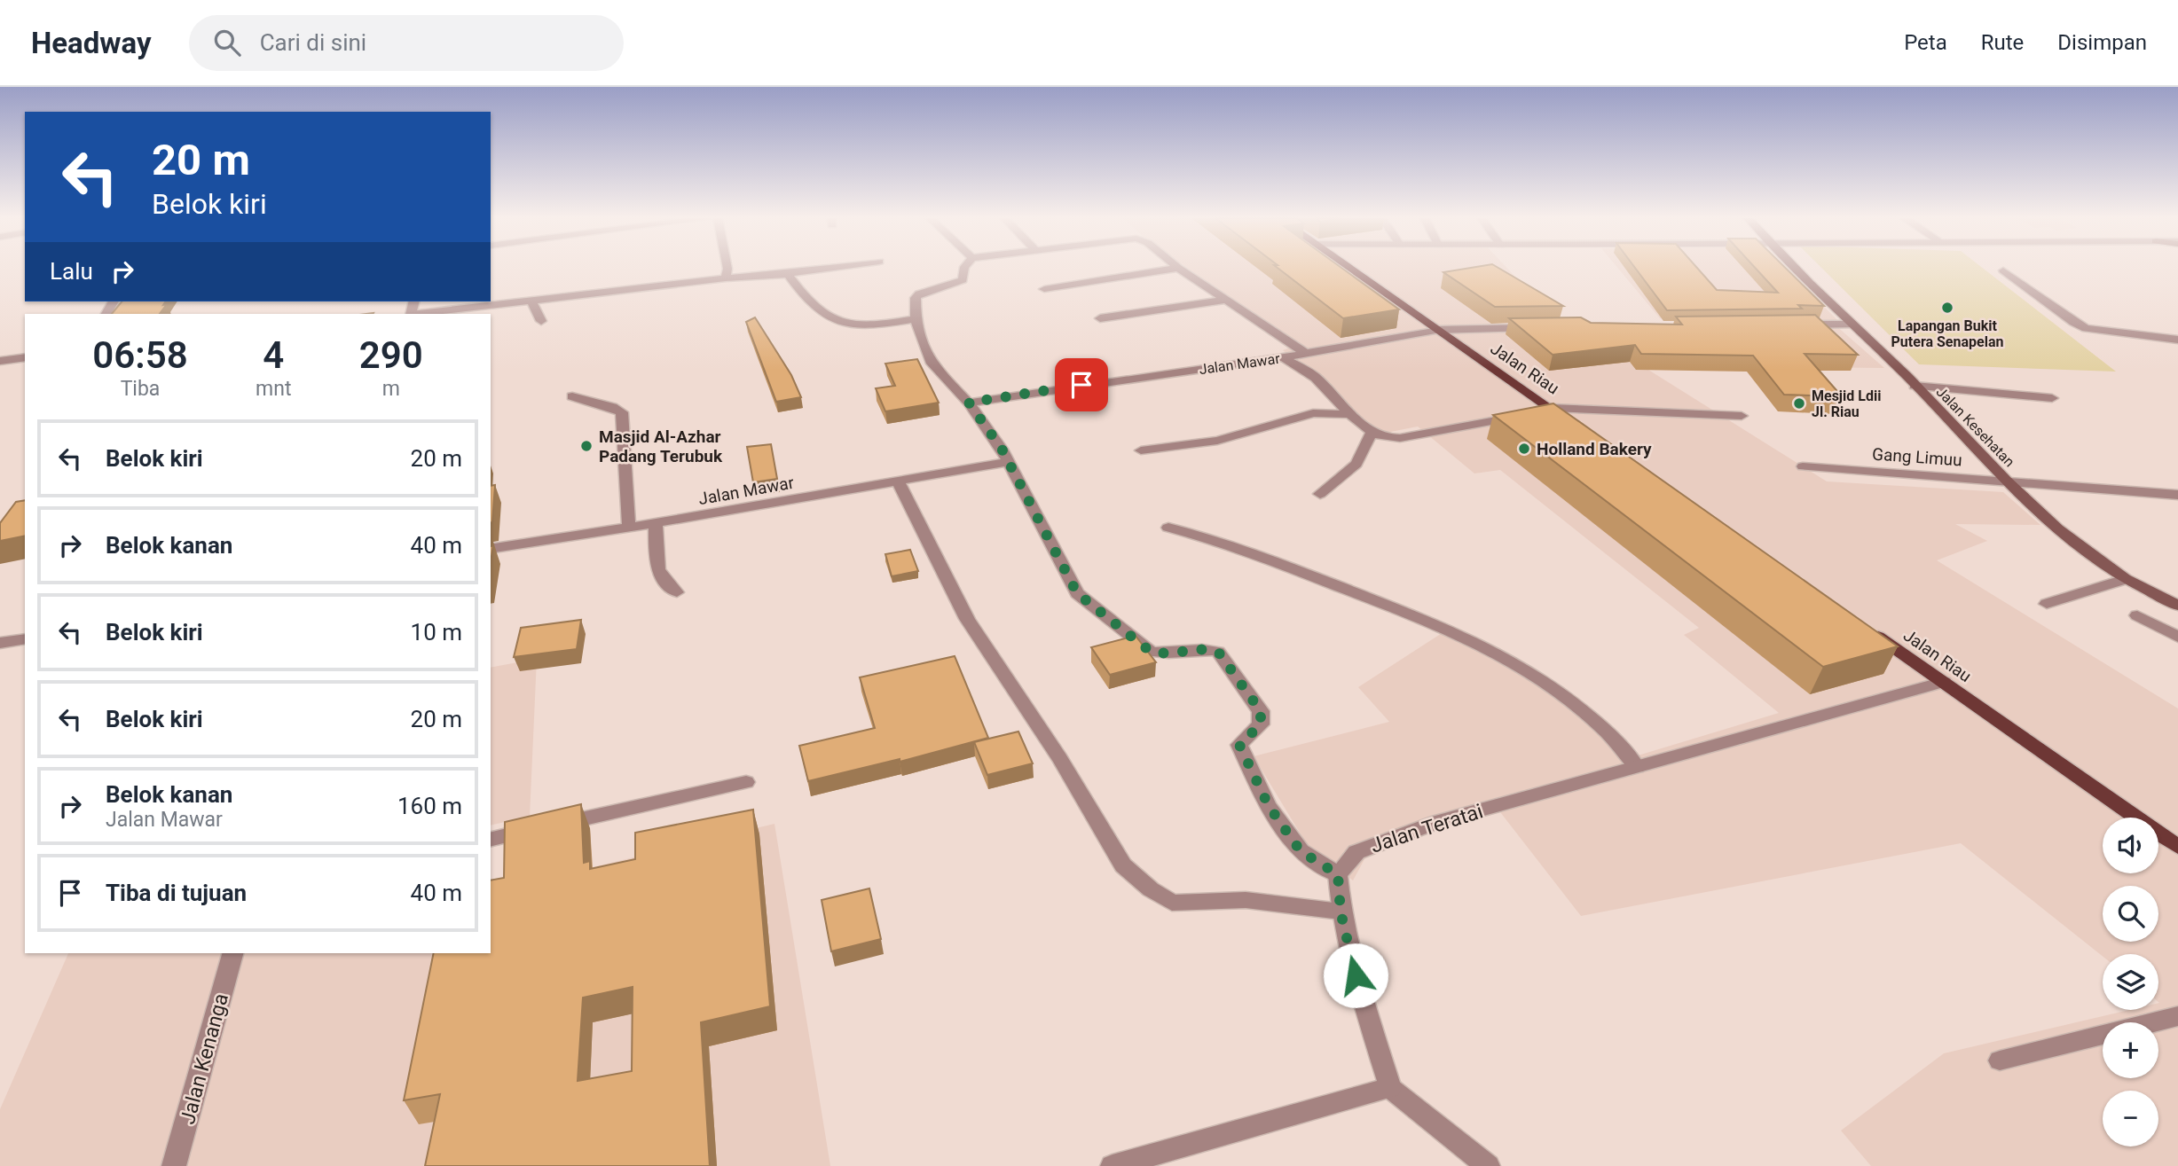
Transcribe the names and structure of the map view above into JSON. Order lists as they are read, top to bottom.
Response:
{
  "streets": {
    "main road": ["Jalan Riau", "Jalan Kesehatan"],
    "street": [
      "Jalan Mawar",
      "Gang Limuu",
      "Jalan Teratai",
      "Jalan Kenanga"
    ]
  },
  "crossings": [
    ["Jalan Mawar", "Jalan Riau"],
    ["Jalan Riau", "Jalan Teratai"],
    ["Jalan Kesehatan", "Gang Limuu"]
  ],
  "places": [
    "Lapangan Bukit Putera Senapelan",
    "Mesjid Ldii Jl. Riau",
    "Masjid Al-Azhar Padang Terubuk",
    "Holland Bakery"
  ],
  "page": {
    "header": "Headway",
    "search": "Cari di sini",
    "nav": ["Peta", "Rute", "Disimpan"],
    "turn": ["20 m", "Belok kiri"],
    "then": "Lalu",
    "eta": [
      "06:58",
      "Tiba",
      "4",
      "mnt",
      "290",
      "m"
    ],
    "list": [
      {
        "name": "Belok kiri",
        "value": "20 m"
      },
      {
        "name": "Belok kanan",
        "value": "40 m"
      },
      {
        "name": "Belok kiri",
        "value": "10 m"
      },
      {
        "name": "Belok kiri",
        "value": "20 m"
      },
      {
        "name": "Belok kanan",
        "note": "Jalan Mawar",
        "value": "160 m"
      },
      {
        "name": "Tiba di tujuan",
        "value": "40 m"
      }
    ],
    "map_buttons": ["+", "−"]
  }
}
